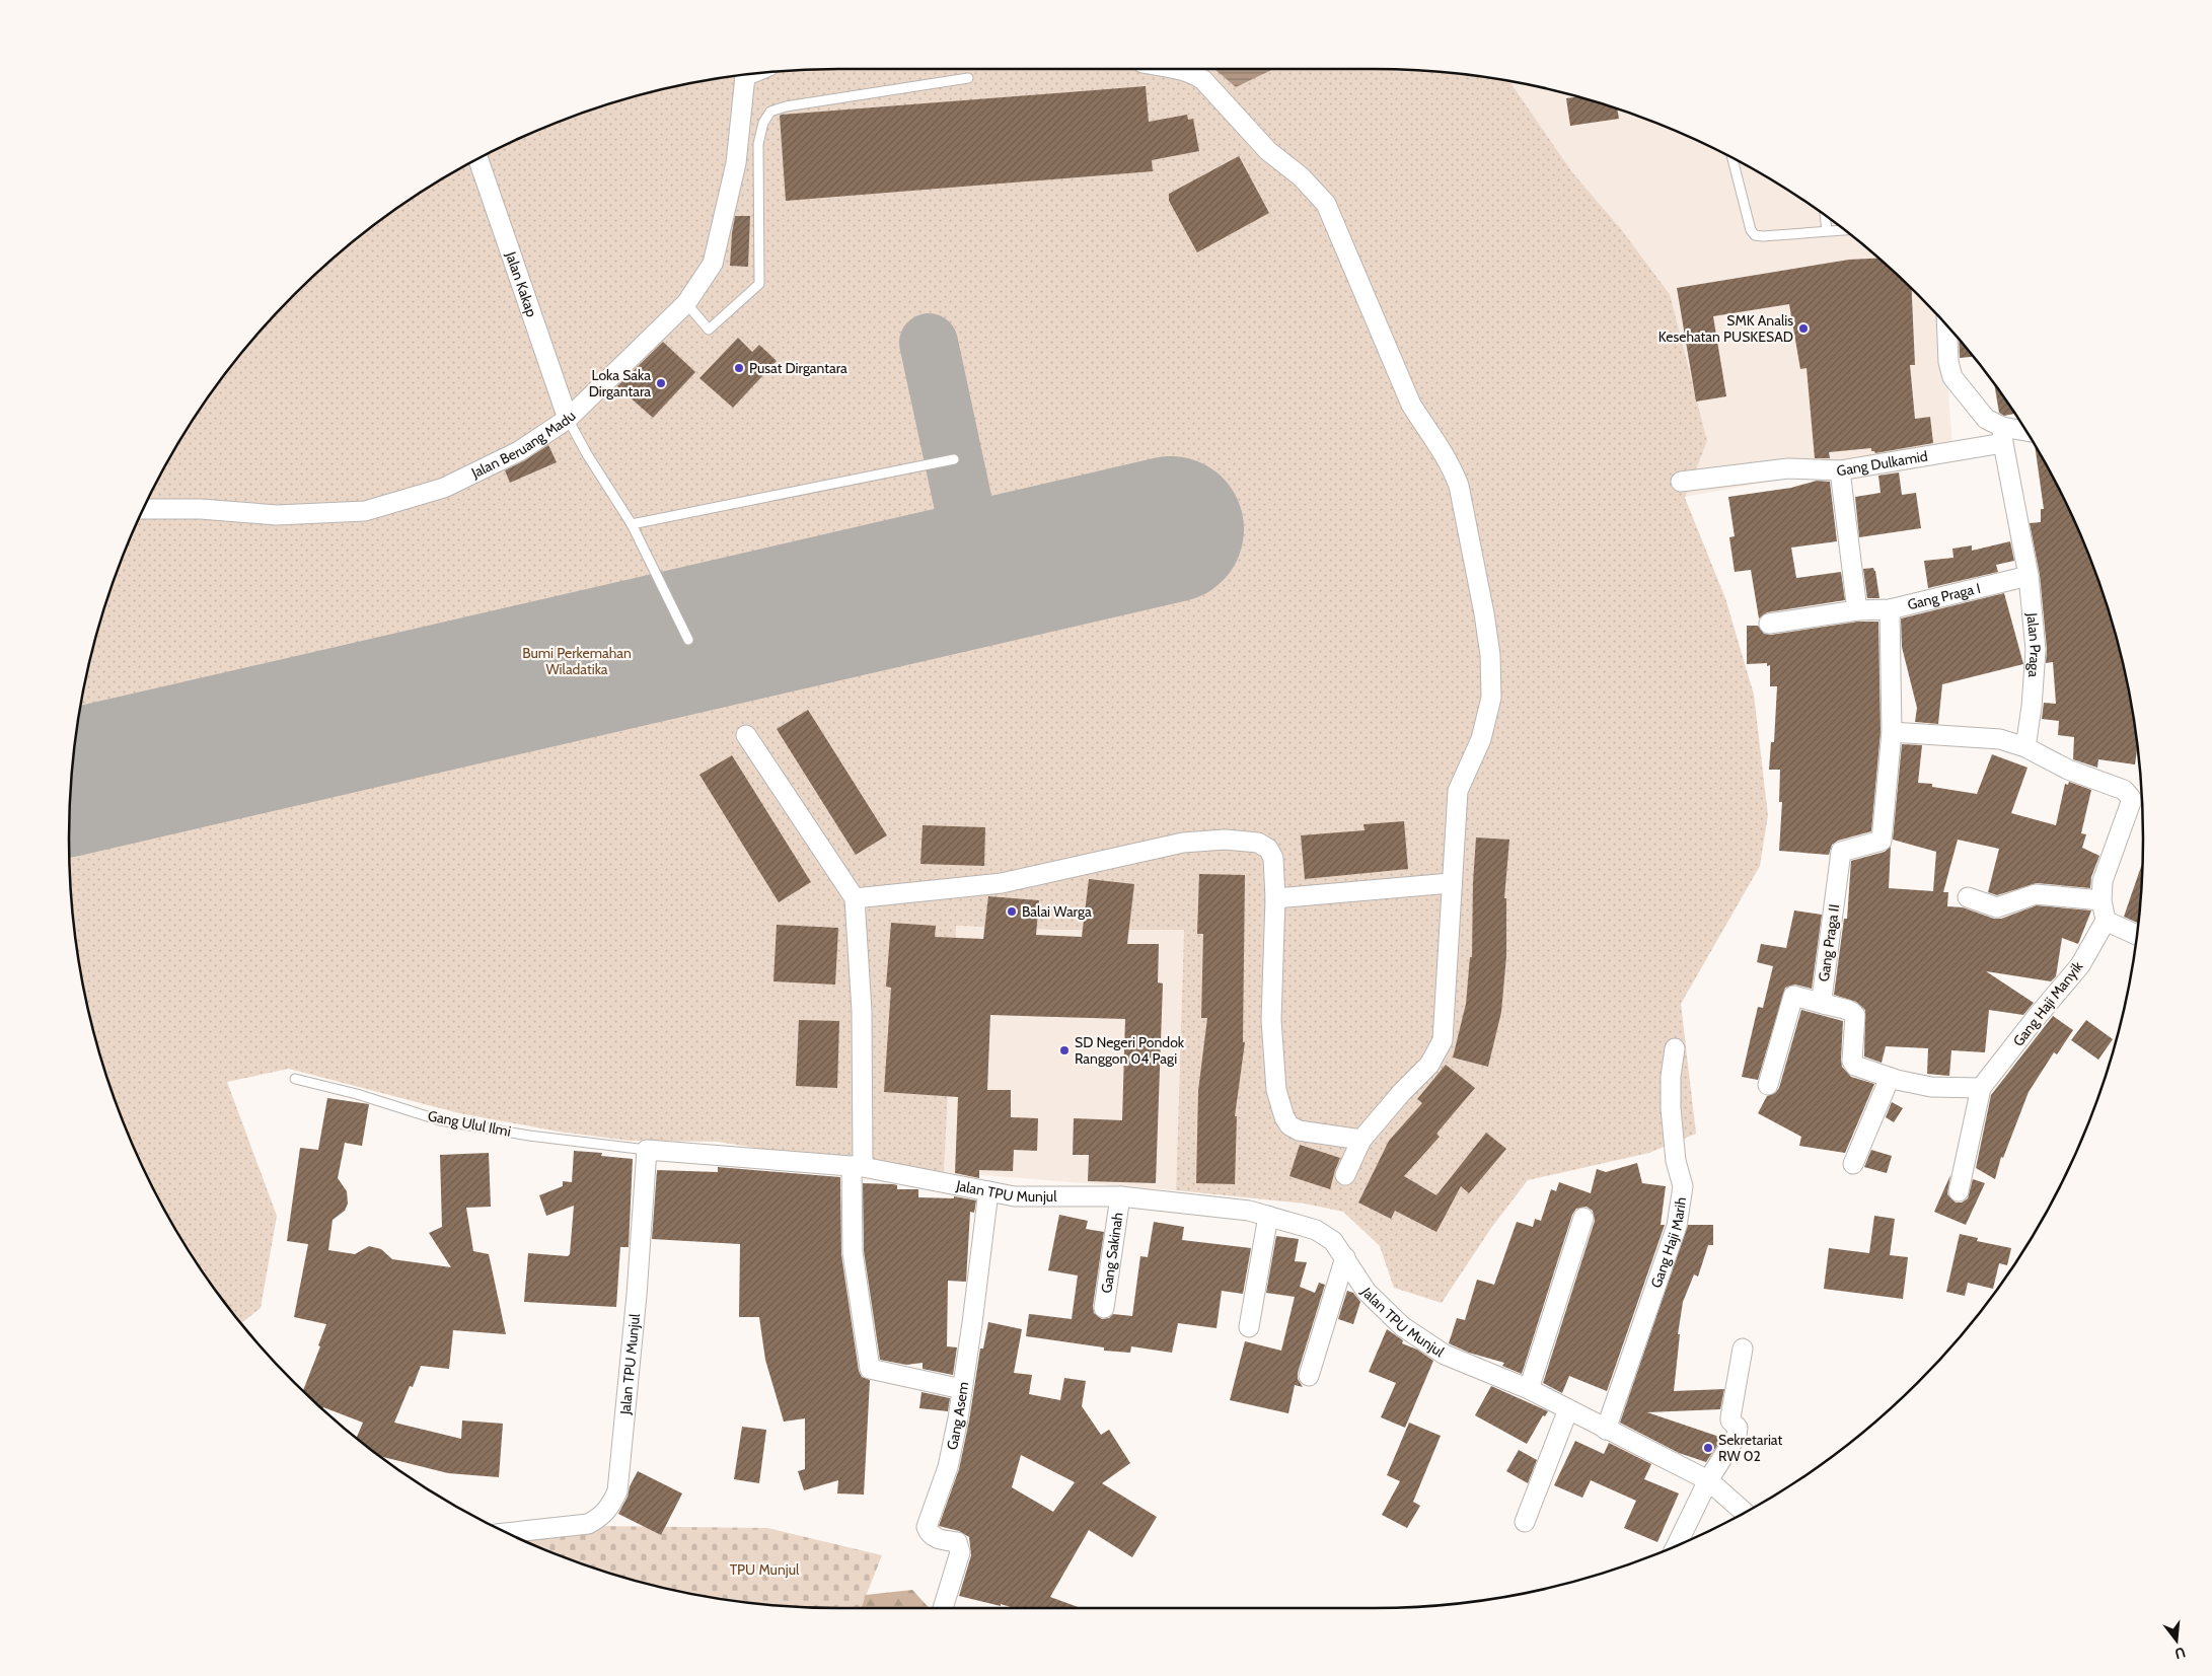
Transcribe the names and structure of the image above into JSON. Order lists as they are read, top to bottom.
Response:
{
  "streets": {
    "street": [
      "Jalan Kakap",
      "Jalan Beruang Madu",
      "Gang Dulkamid",
      "Gang Praga I",
      "Jalan Praga",
      "Gang Praga II",
      "Gang Haji Manyik",
      "Jalan TPU Munjul",
      "Gang Haji Marih",
      "Gang Sakinah",
      "Gang Asem"
    ],
    "lane": ["Gang Ulul Ilmi"]
  },
  "crossings": [
    ["Jalan Kakap", "Jalan Beruang Madu"],
    ["Gang Dulkamid", "Gang Praga I"],
    ["Gang Dulkamid", "Jalan Praga"],
    ["Gang Praga I", "Jalan Praga"],
    ["Gang Ulul Ilmi", "Jalan TPU Munjul"],
    ["Jalan TPU Munjul", "Gang Haji Marih"],
    ["Jalan TPU Munjul", "Gang Sakinah"],
    ["Jalan TPU Munjul", "Gang Asem"]
  ],
  "parks": ["Bumi Perkemahan Wiladatika", "TPU Munjul"],
  "places": [
    "SMK Analis Kesehatan PUSKESAD",
    "Pusat Dirgantara",
    "Loka Saka Dirgantara",
    "Balai Warga",
    "SD Negeri Pondok Ranggon 04 Pagi",
    "Sekretariat RW 02"
  ],
  "north": "bottom"
}
